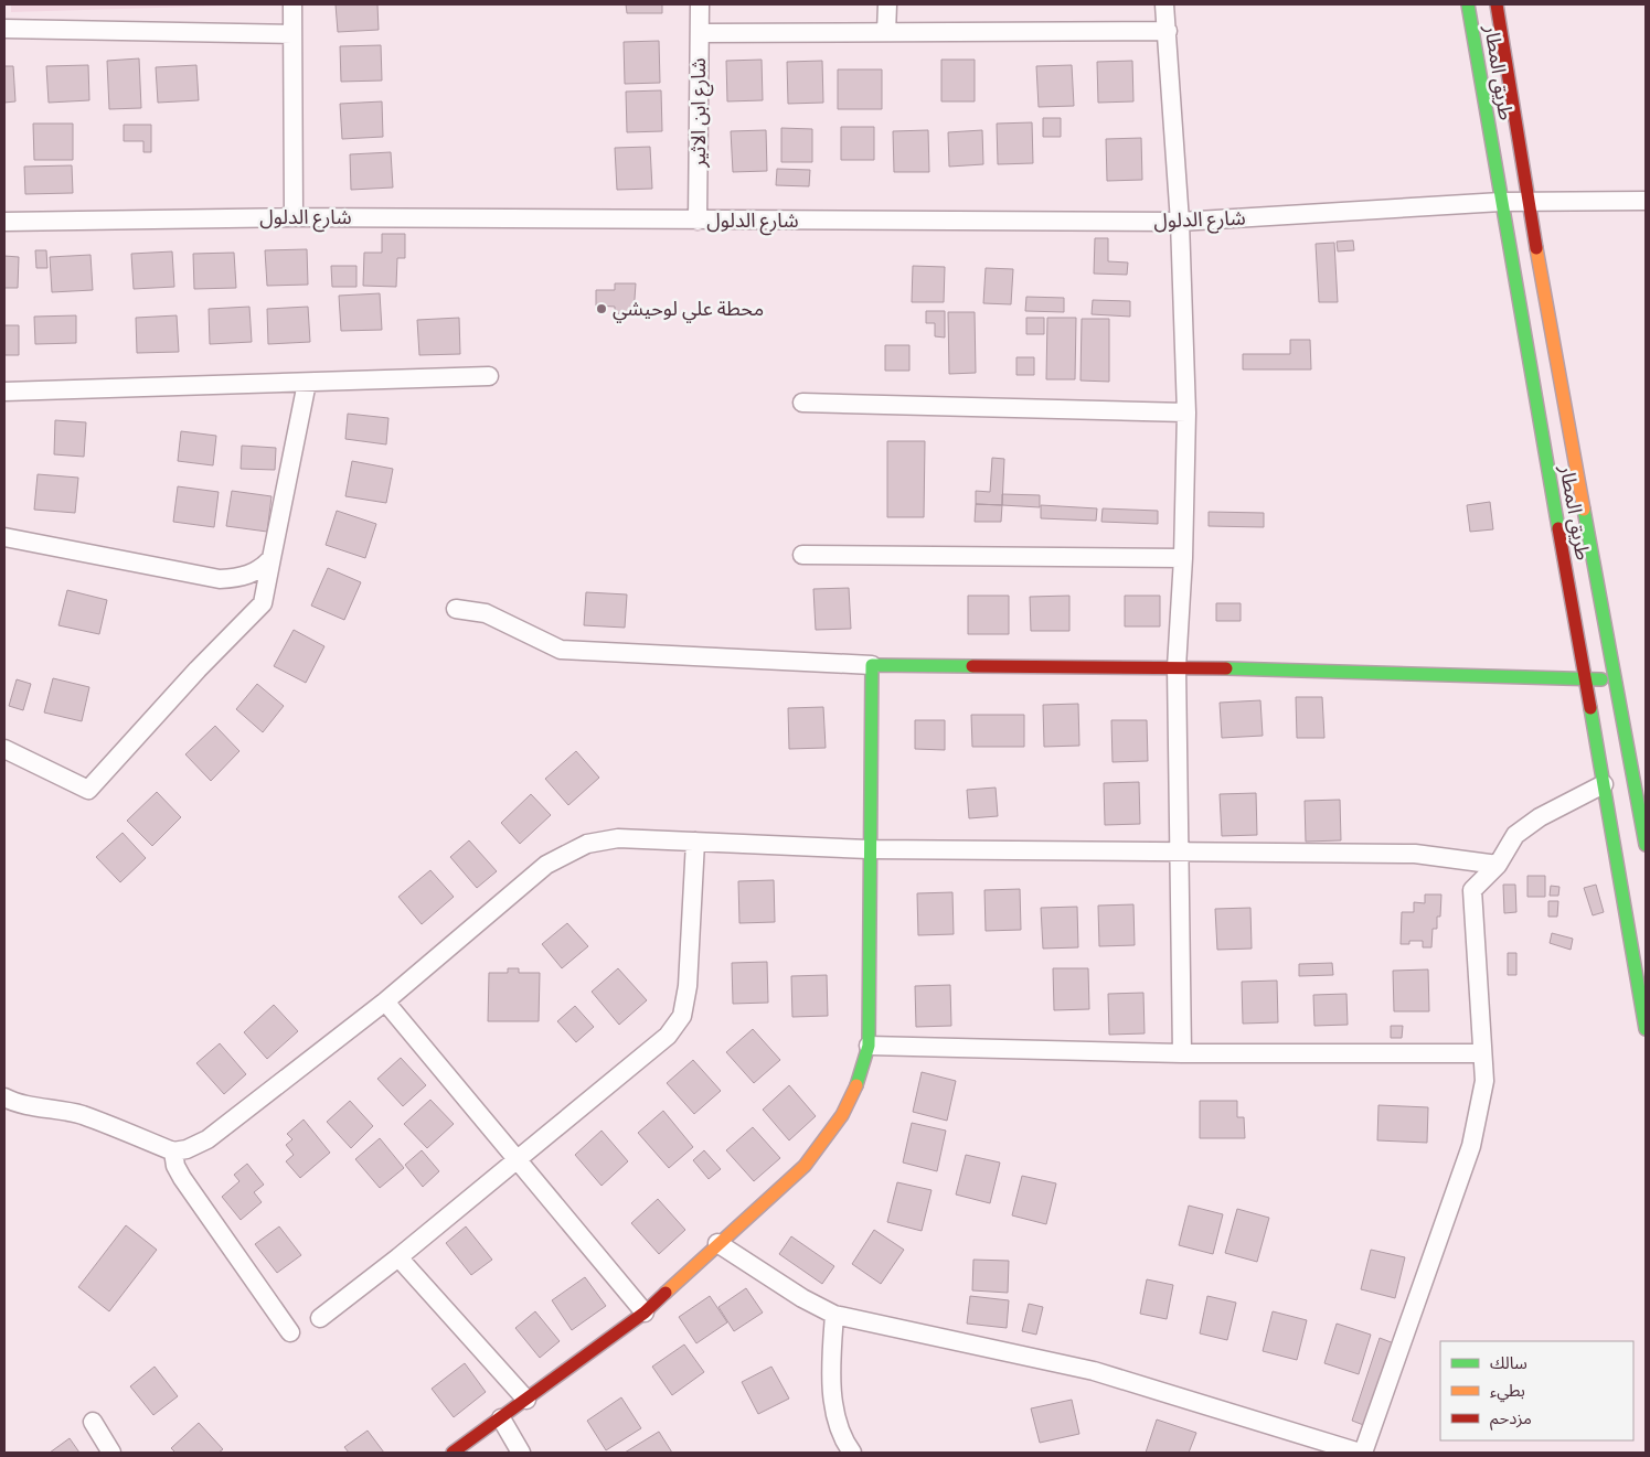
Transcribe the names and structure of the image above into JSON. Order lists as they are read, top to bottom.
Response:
{
  "streets": {
    "main road": ["طريق المطار"],
    "street": ["شارع ابن الاثير", "شارع الدلول"]
  },
  "crossings": [
    ["طريق المطار", "شارع الدلول"],
    ["شارع ابن الاثير", "شارع الدلول"]
  ],
  "places": ["محطة علي لوحيشي"],
  "legend": ["سالك", "بطيء", "مزدحم"]
}
